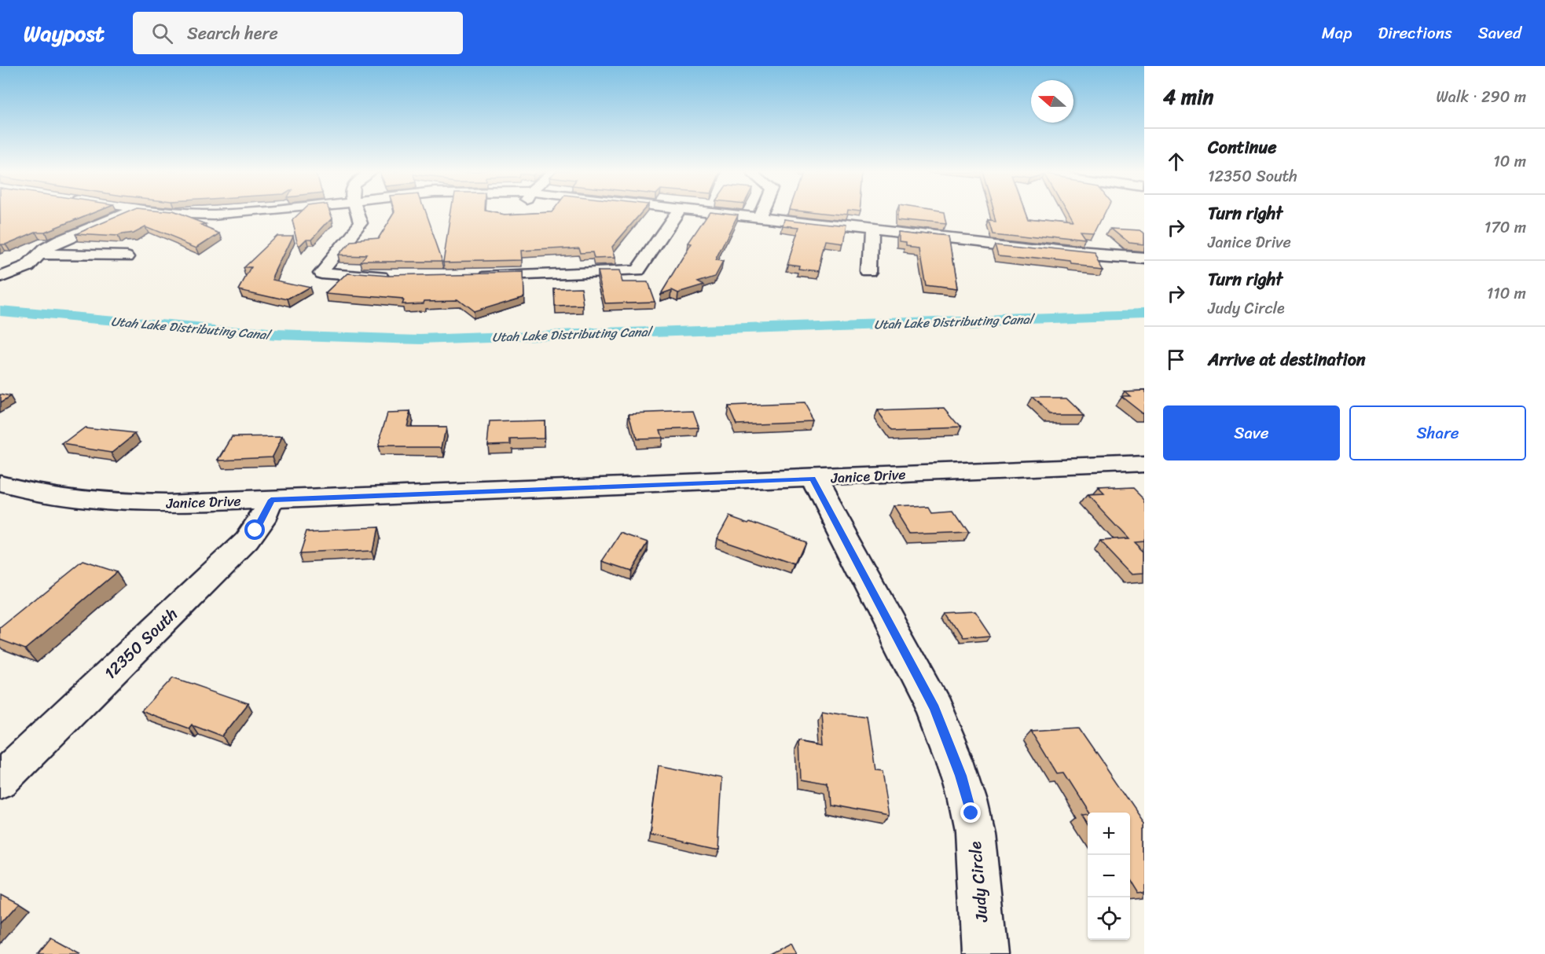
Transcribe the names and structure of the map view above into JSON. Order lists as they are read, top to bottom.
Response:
{
  "streets": {
    "street": ["Janice Drive", "12350 South", "Judy Circle"]
  },
  "crossings": [
    ["Janice Drive", "12350 South"],
    ["Janice Drive", "Judy Circle"]
  ],
  "water": ["Utah Lake Distributing Canal"],
  "north": "left",
  "page": {
    "header": "Waypost",
    "search": "Search here",
    "nav": ["Map", "Directions", "Saved"],
    "heading": ["4 min", "Walk · 290 m"],
    "list": [
      ["Continue", "12350 South", "10 m"],
      ["Turn right", "Janice Drive", "170 m"],
      ["Turn right", "Judy Circle", "110 m"],
      "Arrive at destination"
    ],
    "buttons": ["Save", "Share"],
    "map_buttons": ["+", "−"]
  }
}
